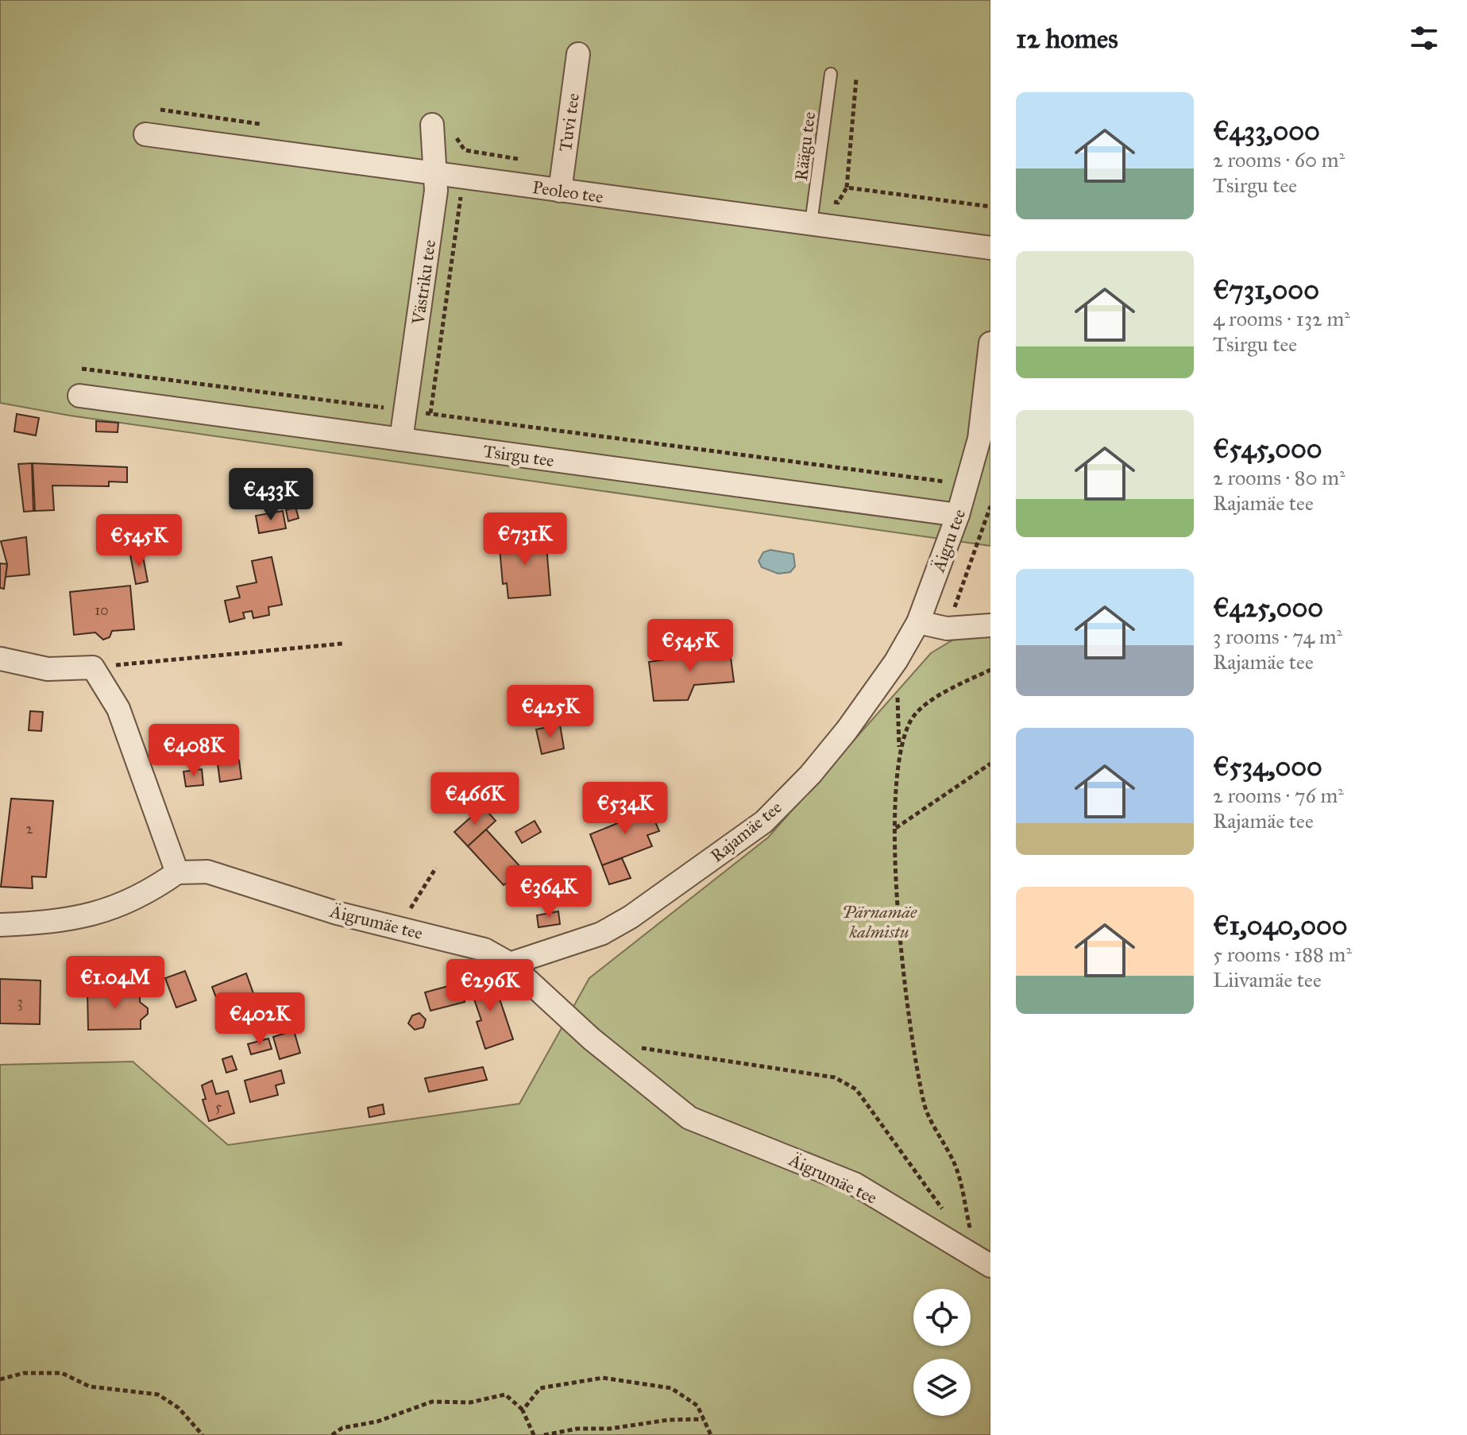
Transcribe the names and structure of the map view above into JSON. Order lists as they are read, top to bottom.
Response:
{
  "streets": {
    "street": [
      "Tuvi tee",
      "Peoleo tee",
      "Västriku tee",
      "Tsirgu tee",
      "Äigru tee",
      "Rajamäe tee",
      "Äigrumäe tee"
    ],
    "lane": ["Räägu tee"]
  },
  "crossings": [
    ["Tuvi tee", "Peoleo tee"],
    ["Räägu tee", "Peoleo tee"],
    ["Peoleo tee", "Västriku tee"],
    ["Västriku tee", "Tsirgu tee"],
    ["Tsirgu tee", "Äigru tee"],
    ["Äigru tee", "Rajamäe tee"],
    ["Rajamäe tee", "Äigrumäe tee"]
  ],
  "parks": ["Pärnamäe kalmistu"],
  "house_numbers": [
    "10",
    "2",
    "3",
    "5"
  ],
  "page": {
    "heading": "12 homes",
    "list": [
      {
        "name": "€433,000",
        "note": "2 rooms · 60 m² · Tsirgu tee"
      },
      {
        "name": "€731,000",
        "note": "4 rooms · 132 m² · Tsirgu tee"
      },
      {
        "name": "€545,000",
        "note": "2 rooms · 80 m² · Rajamäe tee"
      },
      {
        "name": "€425,000",
        "note": "3 rooms · 74 m² · Rajamäe tee"
      },
      {
        "name": "€534,000",
        "note": "2 rooms · 76 m² · Rajamäe tee"
      },
      {
        "name": "€1,040,000",
        "note": "5 rooms · 188 m² · Liivamäe tee"
      }
    ],
    "price": [
      "€433K",
      "€731K",
      "€545K",
      "€545K",
      "€425K",
      "€408K",
      "€466K",
      "€534K",
      "€364K",
      "€1.04M",
      "€296K",
      "€402K"
    ]
  }
}
